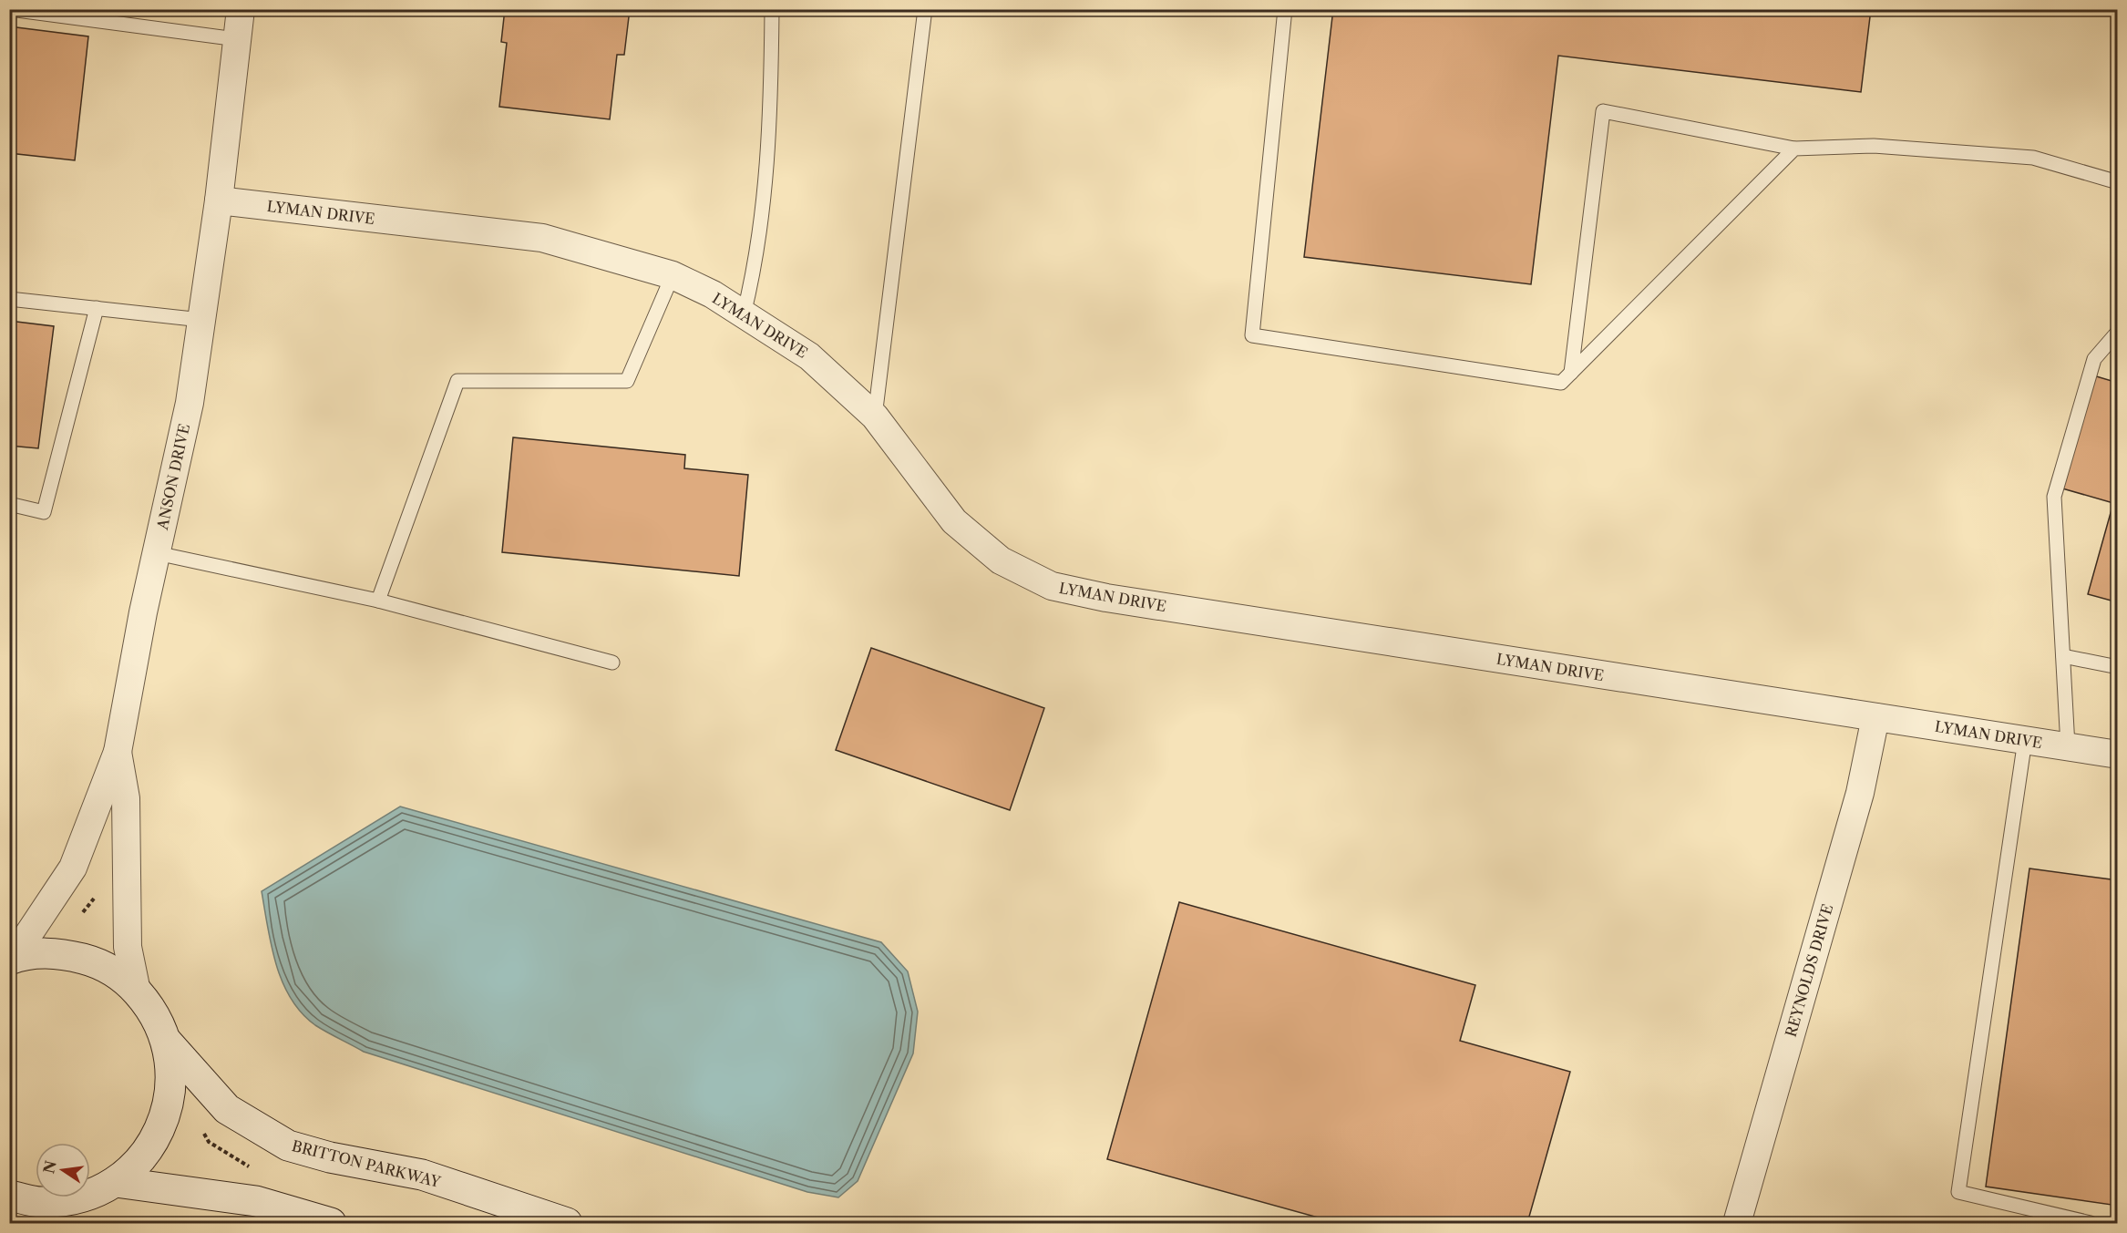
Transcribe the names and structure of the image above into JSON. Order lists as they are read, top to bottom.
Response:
{
  "streets": {
    "main road": ["BRITTON PARKWAY"],
    "street": ["LYMAN DRIVE", "ANSON DRIVE", "REYNOLDS DRIVE"]
  },
  "crossings": [
    ["LYMAN DRIVE", "ANSON DRIVE"],
    ["LYMAN DRIVE", "REYNOLDS DRIVE"]
  ],
  "north": "left"
}
